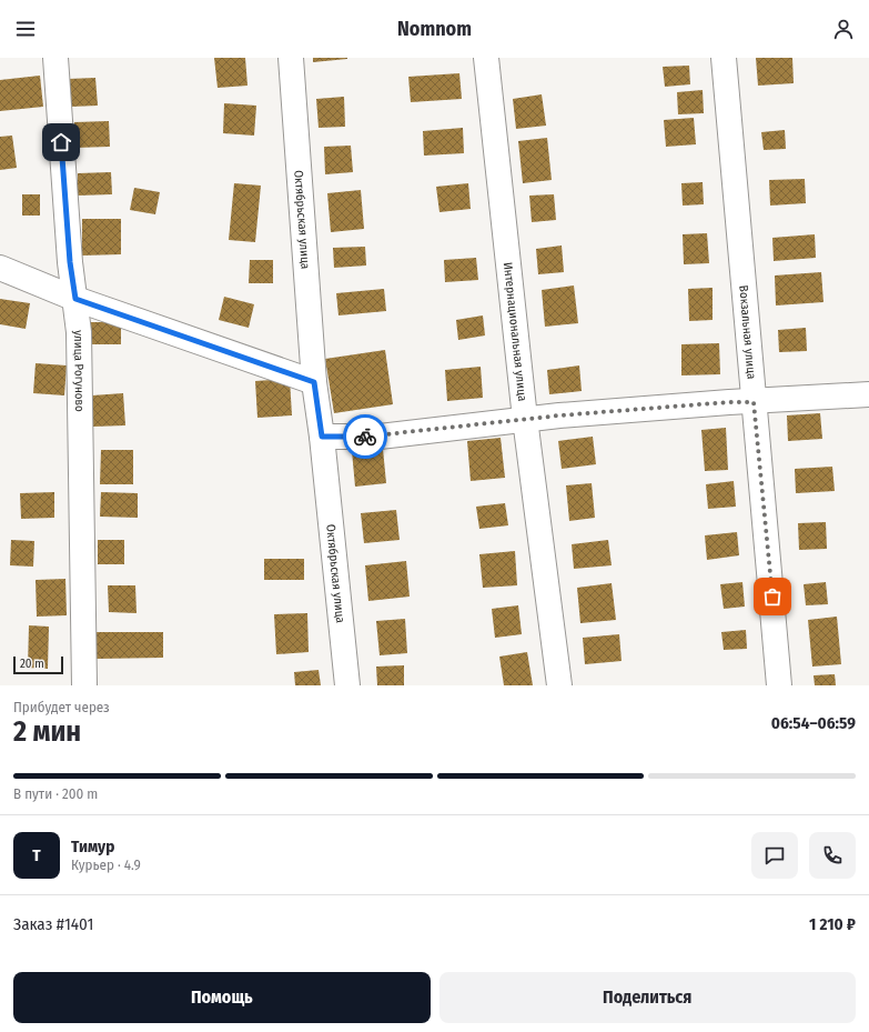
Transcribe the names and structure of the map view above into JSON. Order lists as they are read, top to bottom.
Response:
{
  "streets": {
    "street": [
      "Октябрьская улица",
      "Интернациональная улица",
      "Вокзальная улица",
      "улица Рогуново"
    ]
  },
  "scale_bar": "20 m",
  "page": {
    "header": "Nomnom",
    "scale": "20 m",
    "heading": ["2 мин", "Прибудет через", "06:54–06:59"],
    "panel": [
      "Тимур",
      "Курьер · 4.9",
      "Заказ #1401",
      "1 210 ₽"
    ],
    "bar": "В пути · 200 m",
    "round": "Т",
    "buttons": ["Помощь", "Поделиться"]
  }
}
